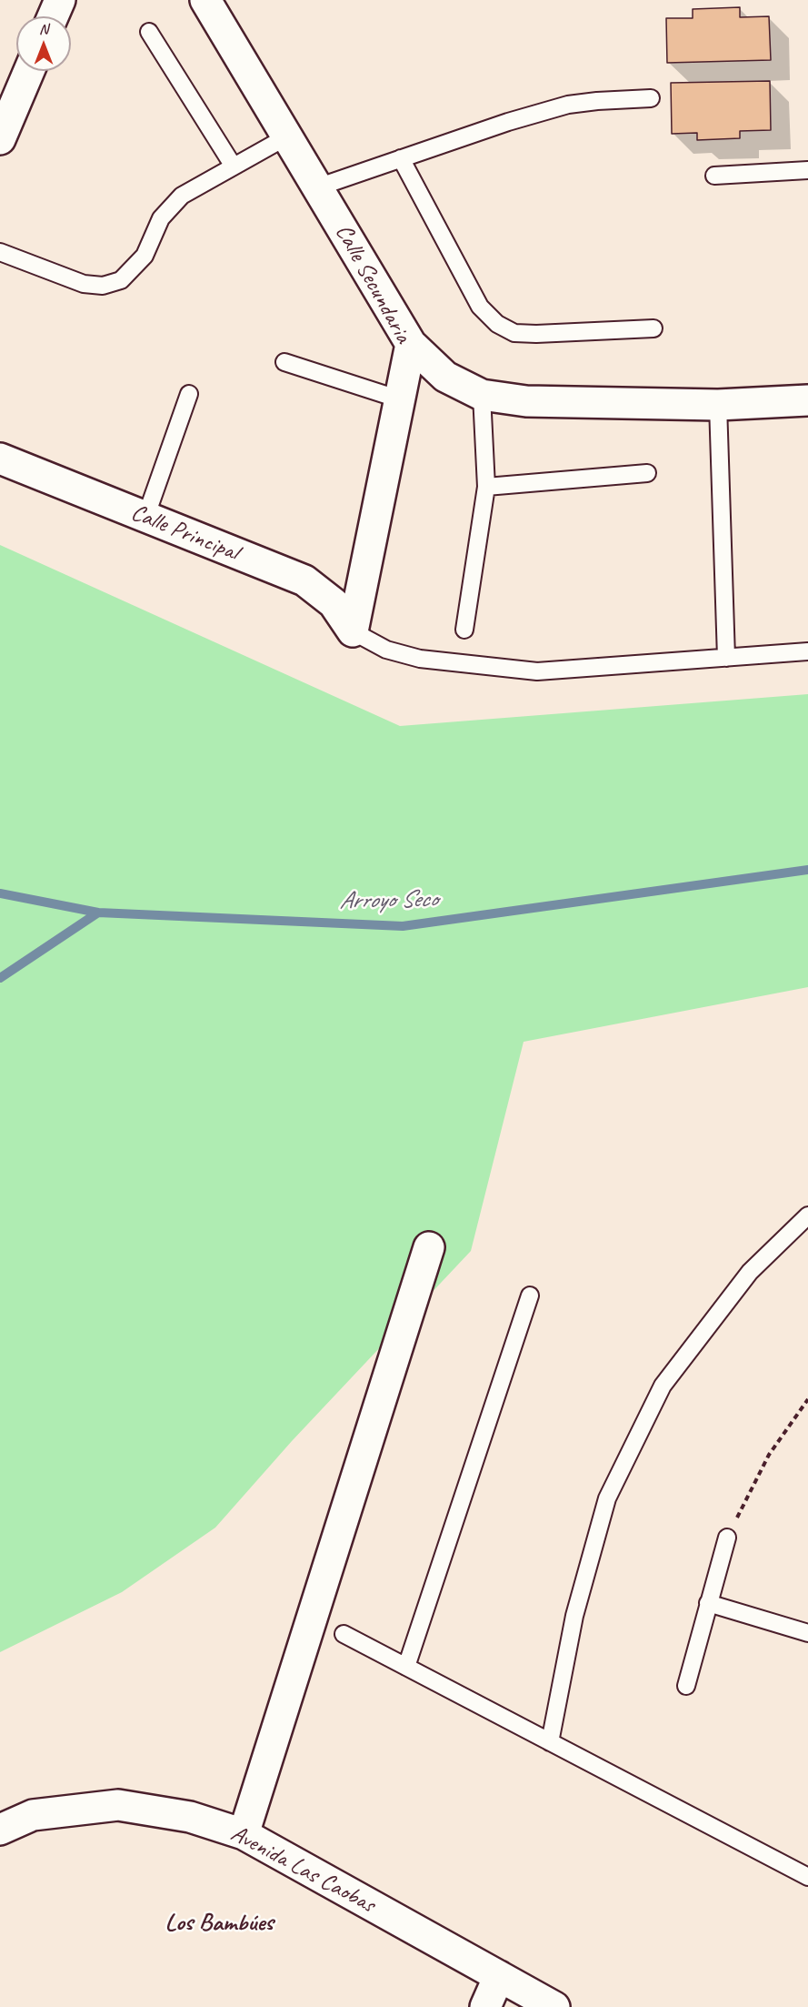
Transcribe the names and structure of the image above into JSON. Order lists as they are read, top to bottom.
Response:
{
  "streets": {
    "street": ["Calle Secundaria", "Calle Principal", "Avenida Las Caobas"]
  },
  "crossings": [
    ["Calle Secundaria", "Calle Principal"]
  ],
  "districts": ["Los Bambúes"],
  "water": ["Arroyo Seco"],
  "north": "top"
}
